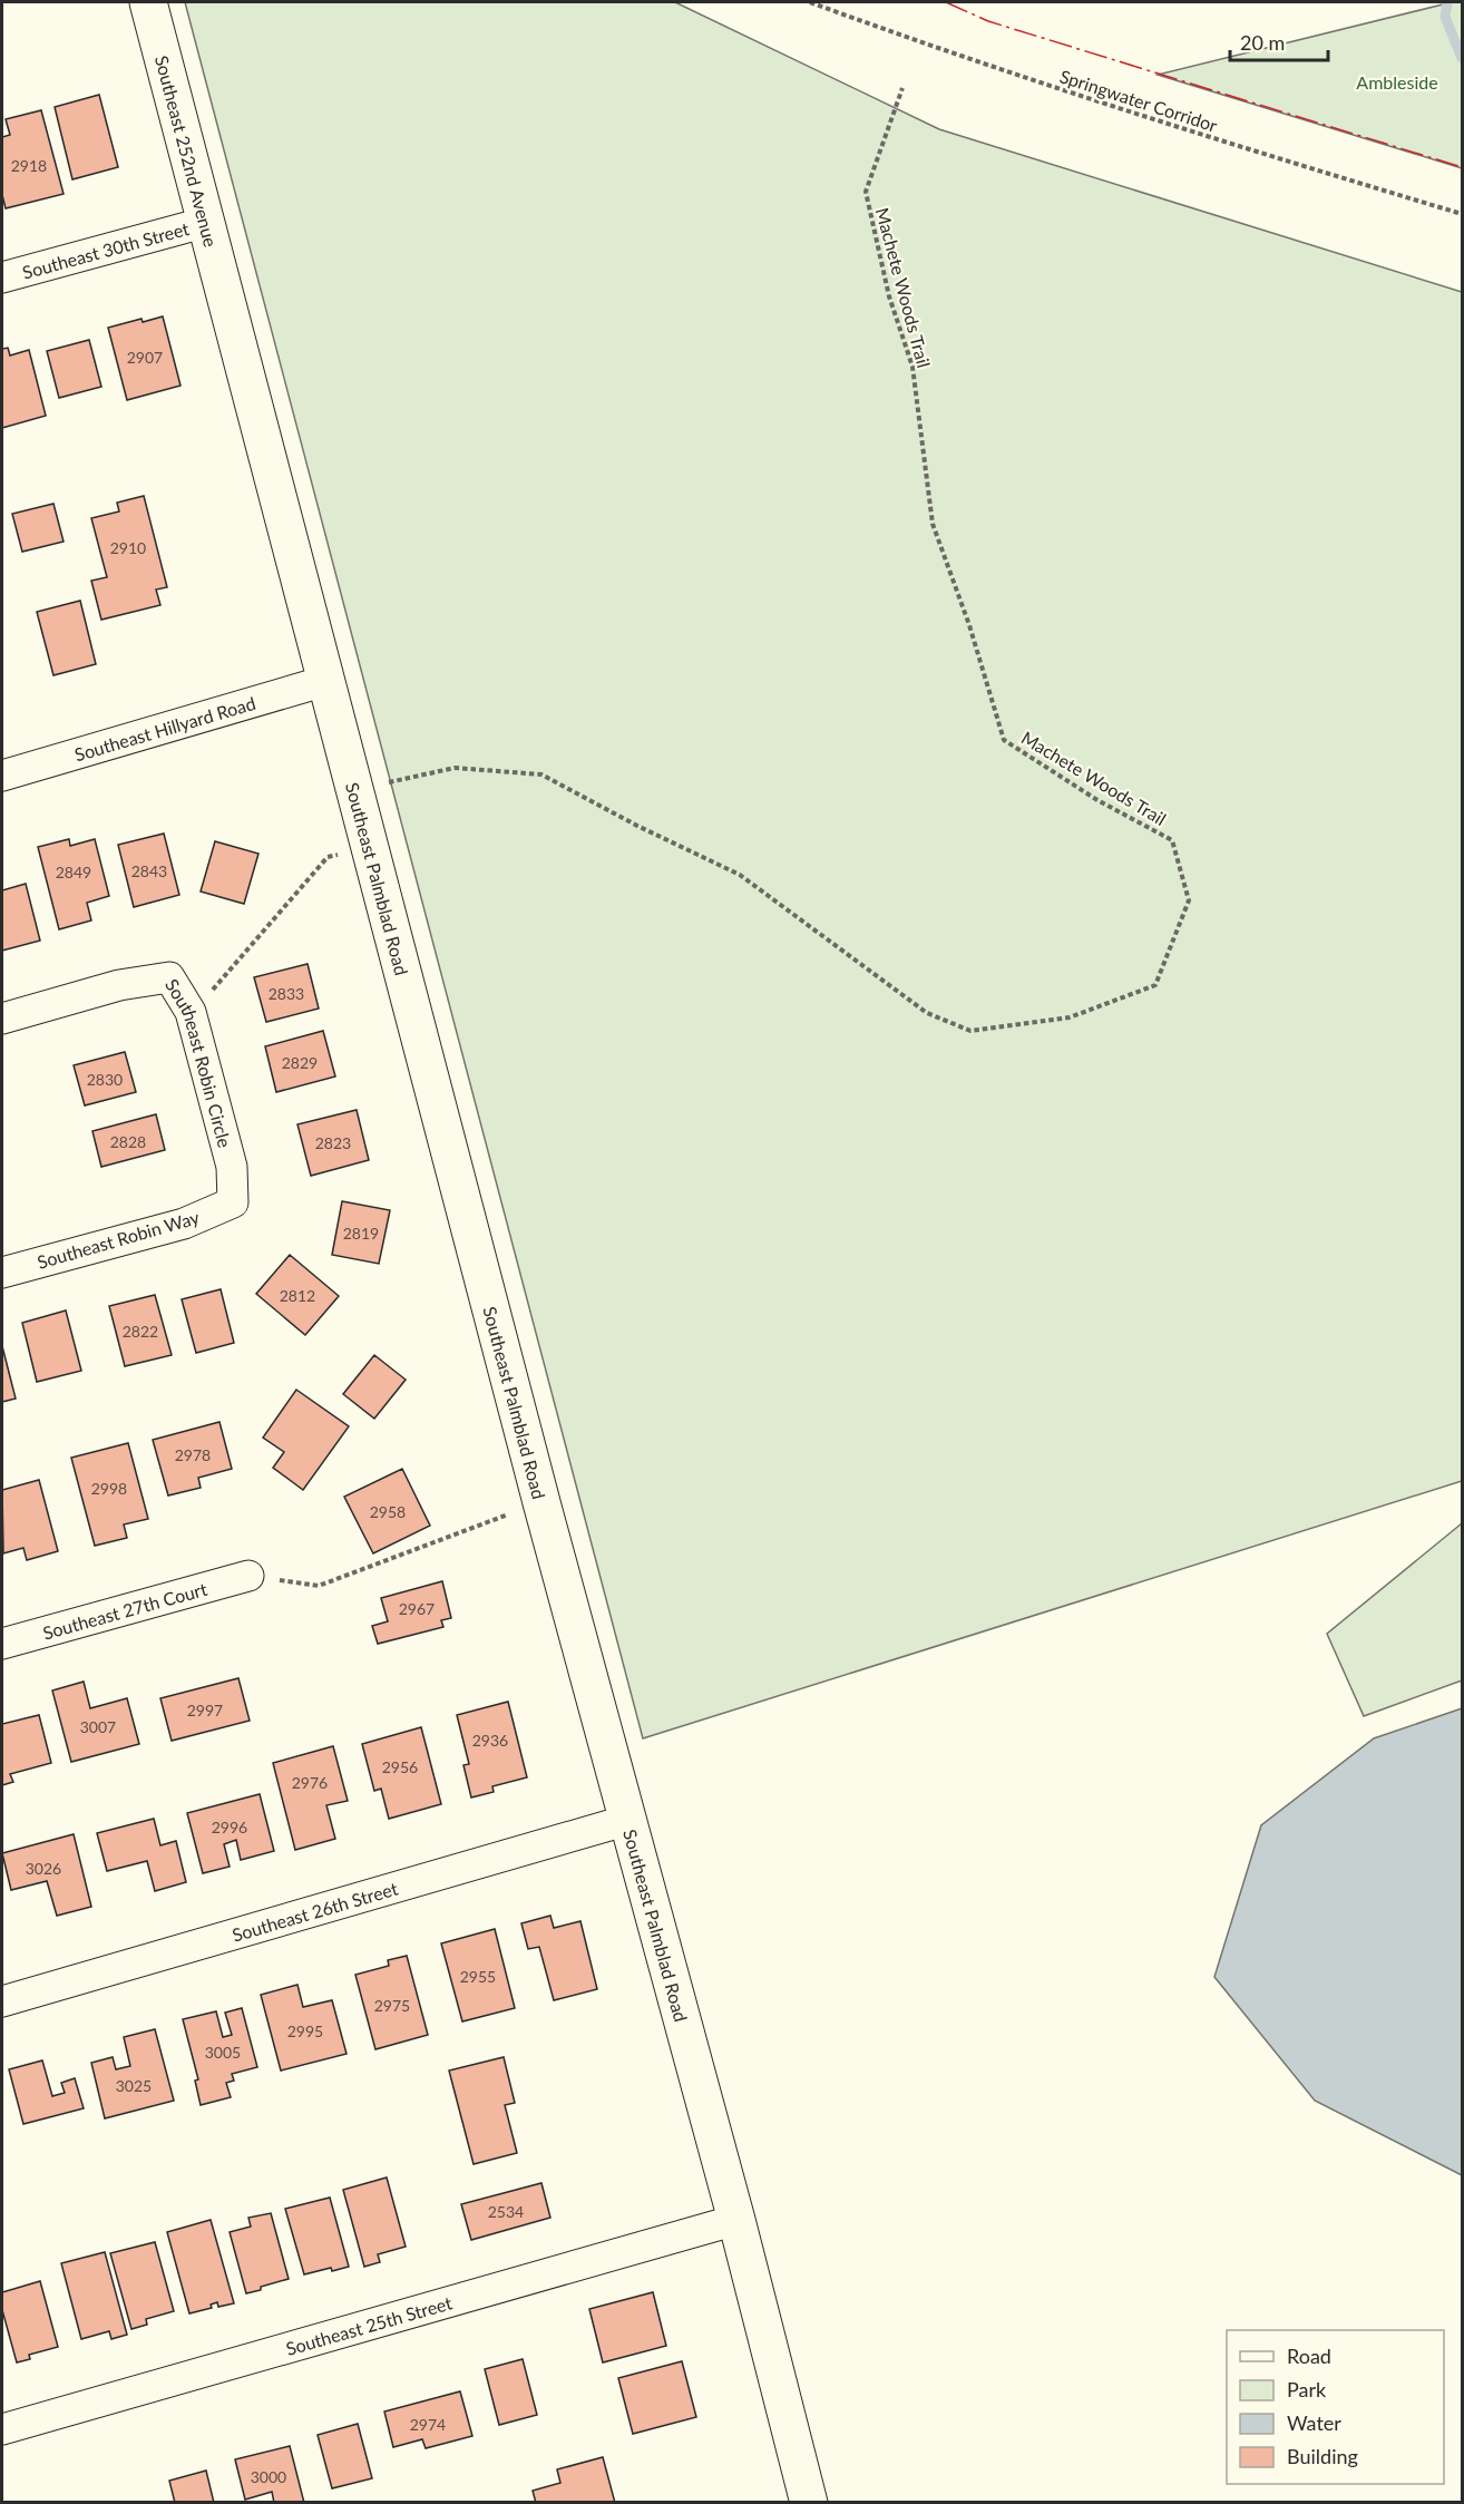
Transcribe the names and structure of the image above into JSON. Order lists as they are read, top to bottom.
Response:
{
  "streets": {
    "street": [
      "Southeast 252nd Avenue",
      "Southeast 30th Street",
      "Southeast Hillyard Road",
      "Southeast Palmblad Road",
      "Southeast Robin Circle",
      "Southeast Robin Way",
      "Southeast 27th Court",
      "Southeast 26th Street",
      "Southeast 25th Street"
    ],
    "path": ["Springwater Corridor", "Machete Woods Trail"]
  },
  "crossings": [
    ["Southeast 252nd Avenue", "Southeast 30th Street"],
    ["Southeast 252nd Avenue", "Southeast Palmblad Road"],
    ["Machete Woods Trail", "Southeast Palmblad Road"],
    ["Southeast Hillyard Road", "Southeast Palmblad Road"],
    ["Southeast Palmblad Road", "Southeast 26th Street"],
    ["Southeast Palmblad Road", "Southeast 25th Street"],
    ["Southeast Robin Circle", "Southeast Robin Way"]
  ],
  "parks": ["Ambleside"],
  "house_numbers": [
    "2918",
    "2907",
    "2910",
    "2843",
    "2849",
    "2833",
    "2829",
    "2830",
    "2828",
    "2823",
    "2819",
    "2812",
    "2822",
    "2978",
    "2998",
    "2958",
    "2967",
    "2997",
    "3007",
    "2936",
    "2956",
    "2976",
    "2996",
    "3026",
    "2955",
    "2975",
    "2995",
    "3005",
    "3025",
    "2534",
    "2974",
    "3000"
  ],
  "legend": [
    "Road",
    "Park",
    "Water",
    "Building"
  ],
  "scale_bar": "20 m"
}
